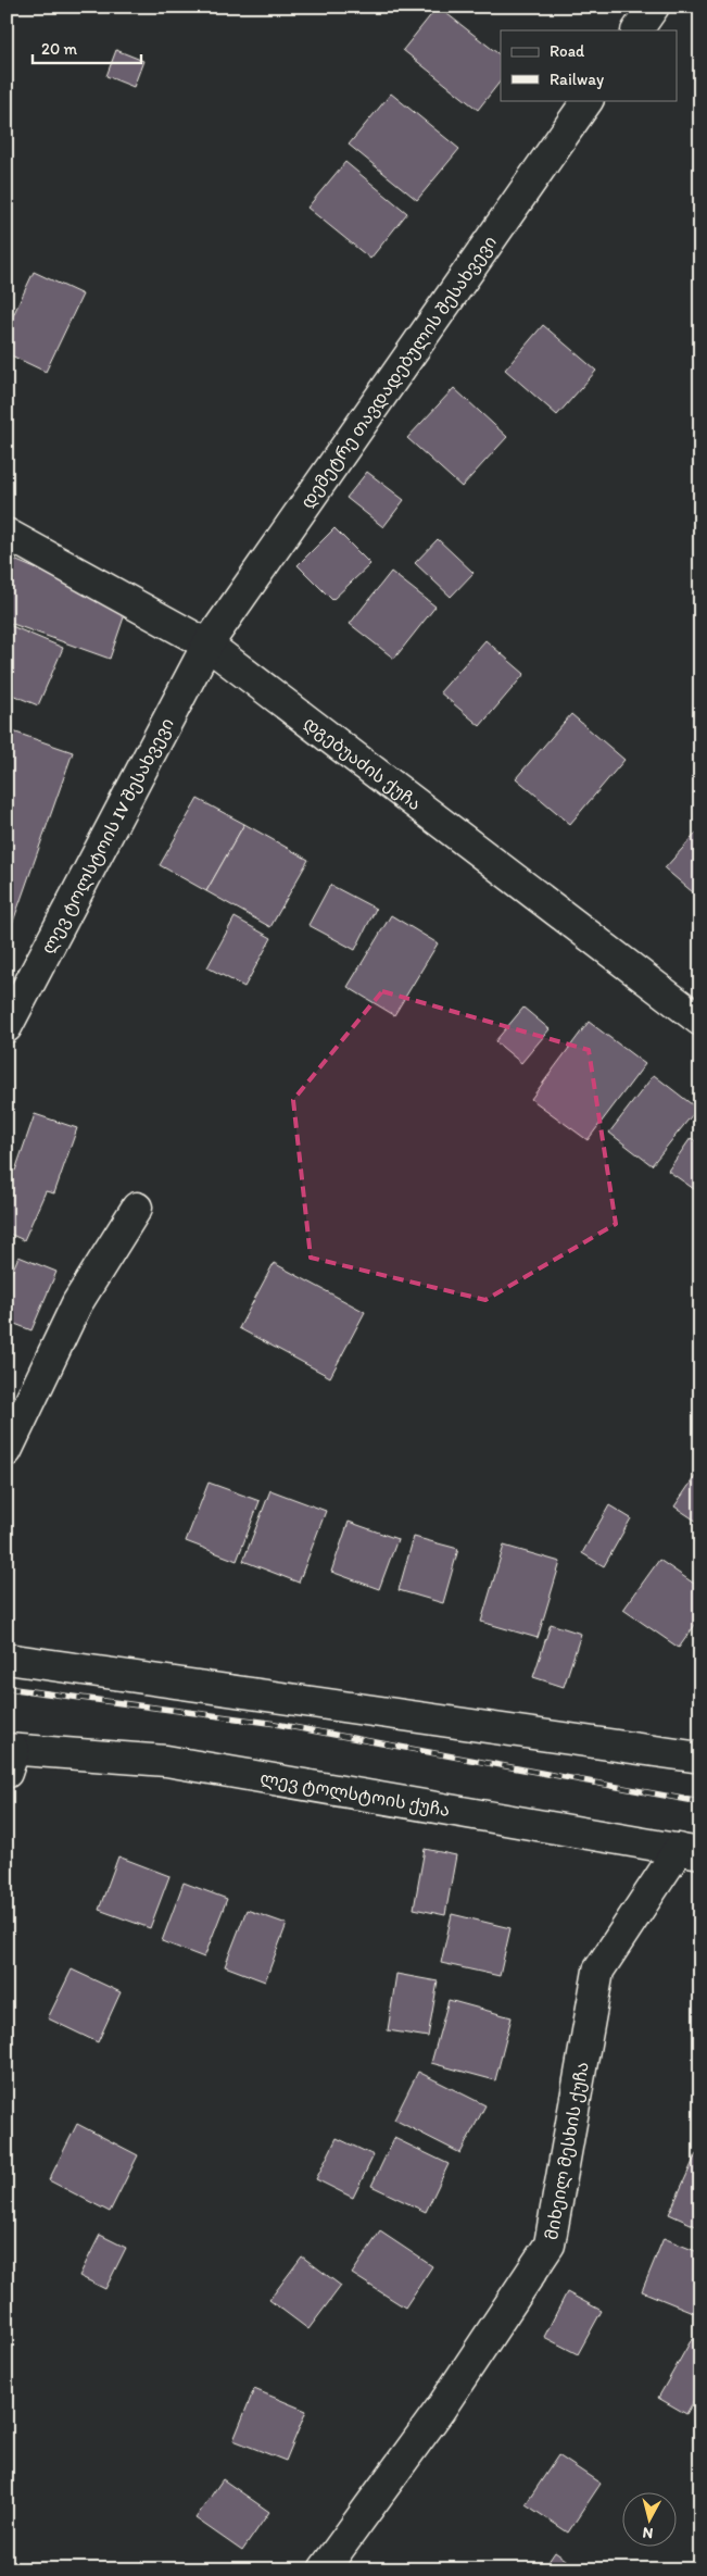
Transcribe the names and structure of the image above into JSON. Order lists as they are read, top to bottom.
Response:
{
  "streets": {
    "street": [
      "დემეტრე თავდადებულის შესახვევი",
      "დგებუაძის ქუჩა",
      "ლევ ტოლსტოის IV შესახვევი",
      "ლევ ტოლსტოის ქუჩა",
      "მიხეილ მესხის ქუჩა"
    ]
  },
  "crossings": [
    ["დემეტრე თავდადებულის შესახვევი", "დგებუაძის ქუჩა"],
    ["დემეტრე თავდადებულის შესახვევი", "ლევ ტოლსტოის IV შესახვევი"],
    ["დგებუაძის ქუჩა", "ლევ ტოლსტოის IV შესახვევი"],
    ["ლევ ტოლსტოის ქუჩა", "მიხეილ მესხის ქუჩა"]
  ],
  "legend": ["Road", "Railway"],
  "scale_bar": "20 m",
  "north": "bottom"
}
